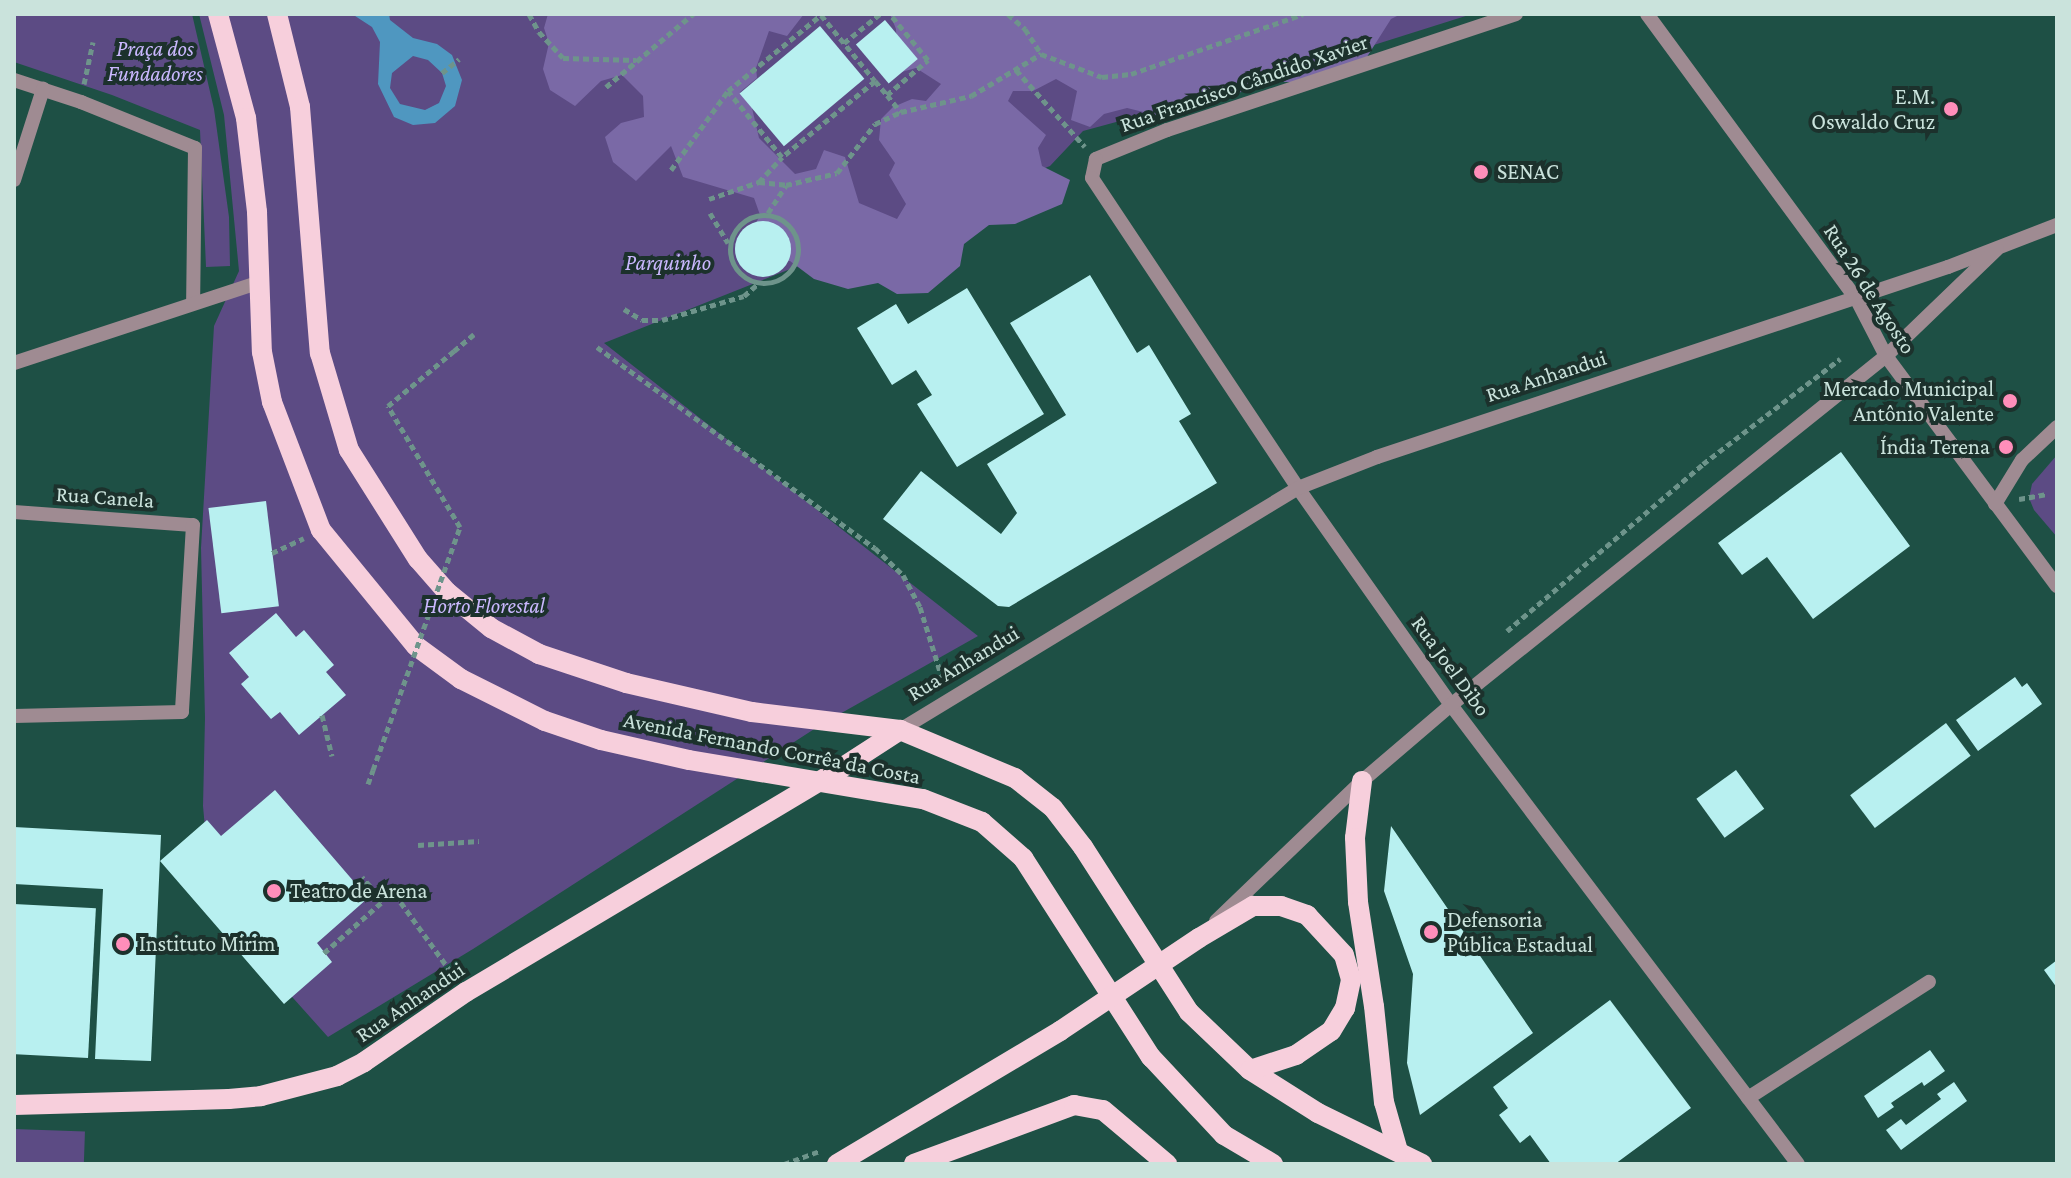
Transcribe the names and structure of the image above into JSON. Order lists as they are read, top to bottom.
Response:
{
  "streets": {
    "main road": ["Rua Anhandui", "Avenida Fernando Corrêa da Costa"],
    "street": [
      "Rua Francisco Cândido Xavier",
      "Rua 26 de Agosto",
      "Rua Canela",
      "Rua Joel Dibo"
    ]
  },
  "crossings": [
    ["Rua Francisco Cândido Xavier", "Rua Joel Dibo"],
    ["Rua 26 de Agosto", "Rua Anhandui"],
    ["Rua Anhandui", "Rua Joel Dibo"],
    ["Rua Anhandui", "Avenida Fernando Corrêa da Costa"]
  ],
  "parks": ["Praça dos Fundadores", "Parquinho", "Horto Florestal"],
  "places": [
    "E.M. Oswaldo Cruz",
    "SENAC",
    "Mercado Municipal Antônio Valente",
    "Índia Terena",
    "Teatro de Arena",
    "Defensoria Pública Estadual",
    "Instituto Mirim"
  ]
}
